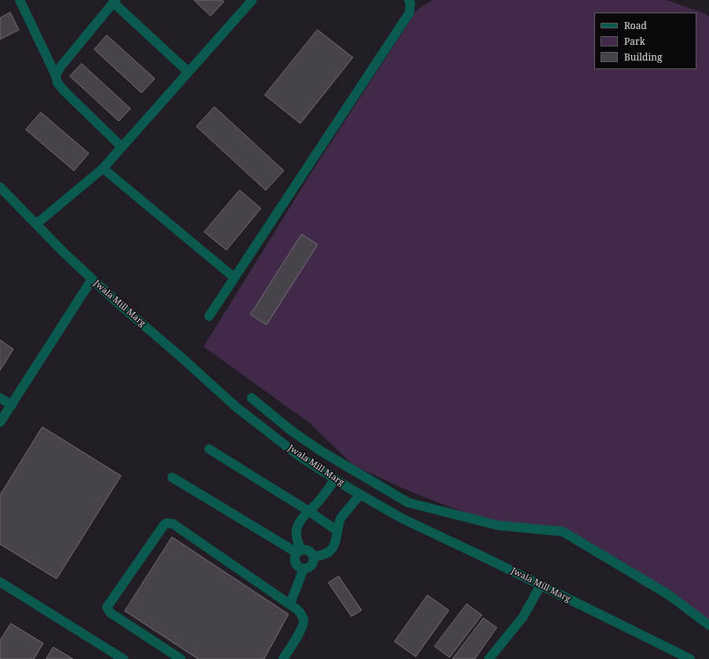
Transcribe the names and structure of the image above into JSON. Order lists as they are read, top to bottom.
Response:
{
  "streets": {
    "street": ["Jwala Mill Marg"]
  },
  "legend": ["Road", "Park", "Building"]
}
